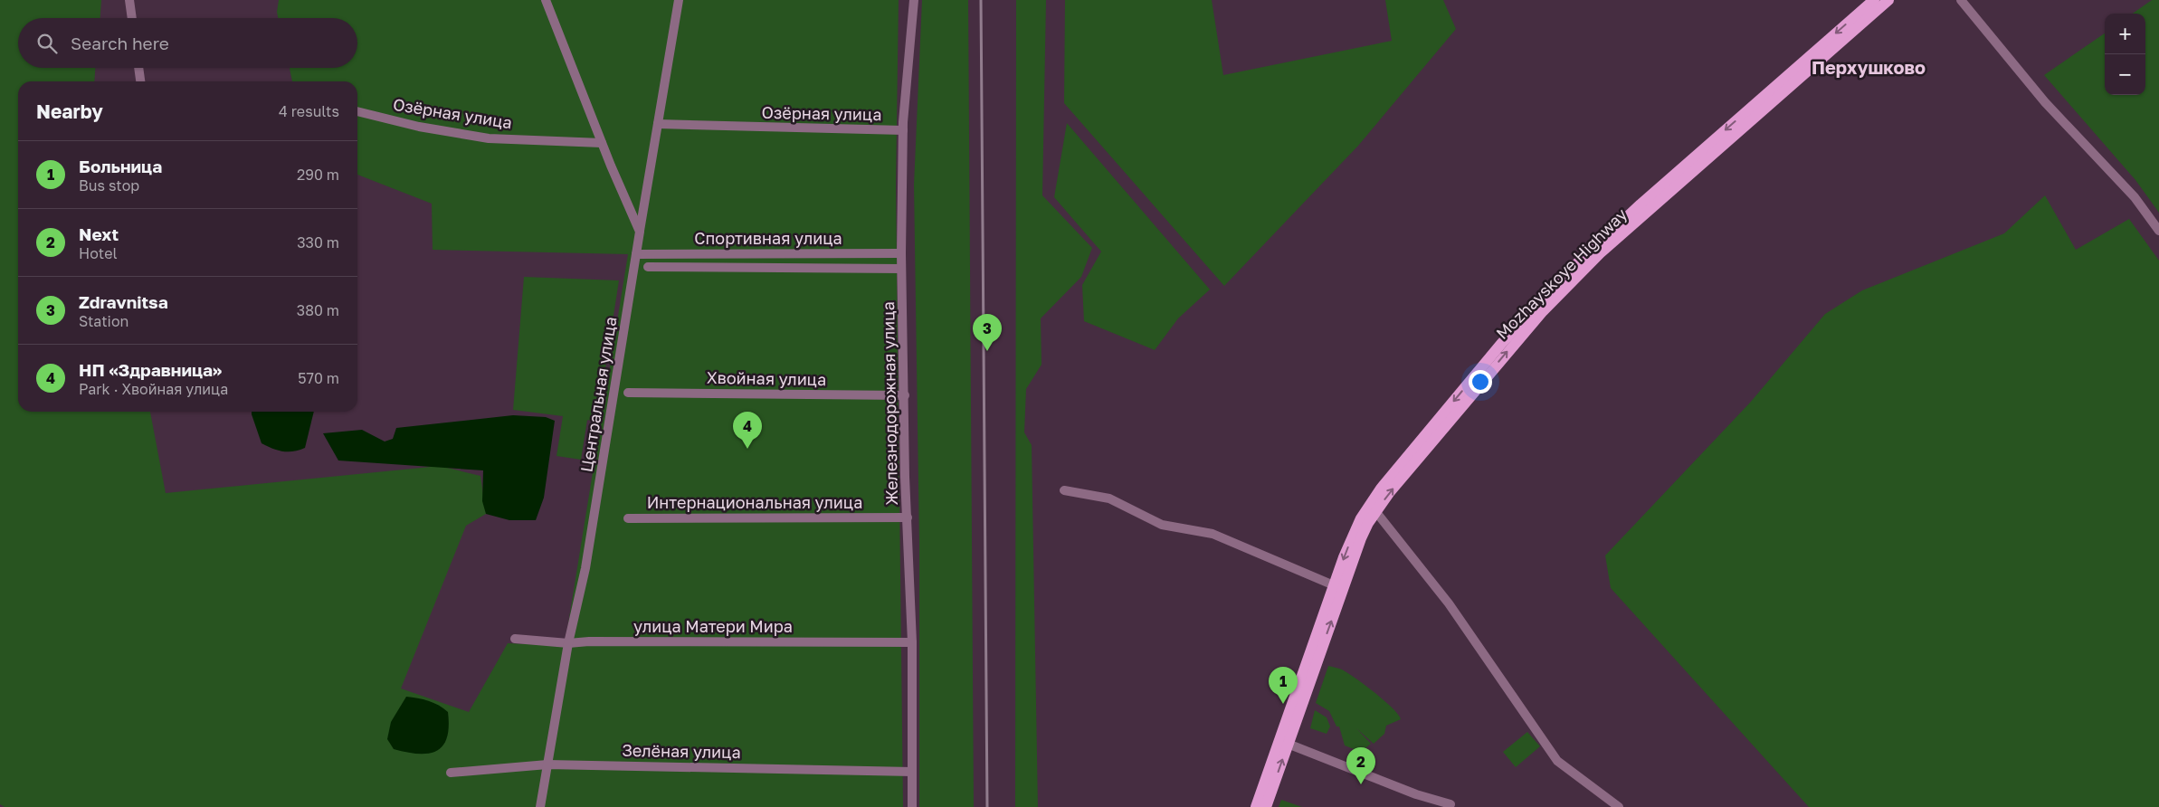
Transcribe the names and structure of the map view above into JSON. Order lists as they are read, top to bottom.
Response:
{
  "streets": {
    "main road": ["Mozhayskoye Highway"],
    "street": [
      "Озёрная улица",
      "Спортивная улица",
      "Хвойная улица",
      "Центральная улица",
      "Железнодорожная улица",
      "Интернациональная улица",
      "улица Матери Мира",
      "Зелёная улица"
    ]
  },
  "crossings": [
    ["Озёрная улица", "Центральная улица"],
    ["Озёрная улица", "Железнодорожная улица"],
    ["Спортивная улица", "Центральная улица"],
    ["Спортивная улица", "Железнодорожная улица"],
    ["Хвойная улица", "Железнодорожная улица"],
    ["Центральная улица", "улица Матери Мира"],
    ["Центральная улица", "Зелёная улица"],
    ["Железнодорожная улица", "Интернациональная улица"],
    ["Железнодорожная улица", "улица Матери Мира"],
    ["Железнодорожная улица", "Зелёная улица"]
  ],
  "districts": ["Перхушково"],
  "page": {
    "map_buttons": ["+", "−"],
    "search": "Search here",
    "heading": ["Nearby", "4 results"],
    "list": [
      {
        "mark": "1",
        "name": "Больница",
        "note": "Bus stop",
        "value": "290 m"
      },
      {
        "mark": "2",
        "name": "Next",
        "note": "Hotel",
        "value": "330 m"
      },
      {
        "mark": "3",
        "name": "Zdravnitsa",
        "note": "Station",
        "value": "380 m"
      },
      {
        "mark": "4",
        "name": "НП «Здравница»",
        "note": "Park · Хвойная улица",
        "value": "570 m"
      }
    ],
    "pins": [
      "3",
      "4",
      "1",
      "2"
    ]
  }
}
